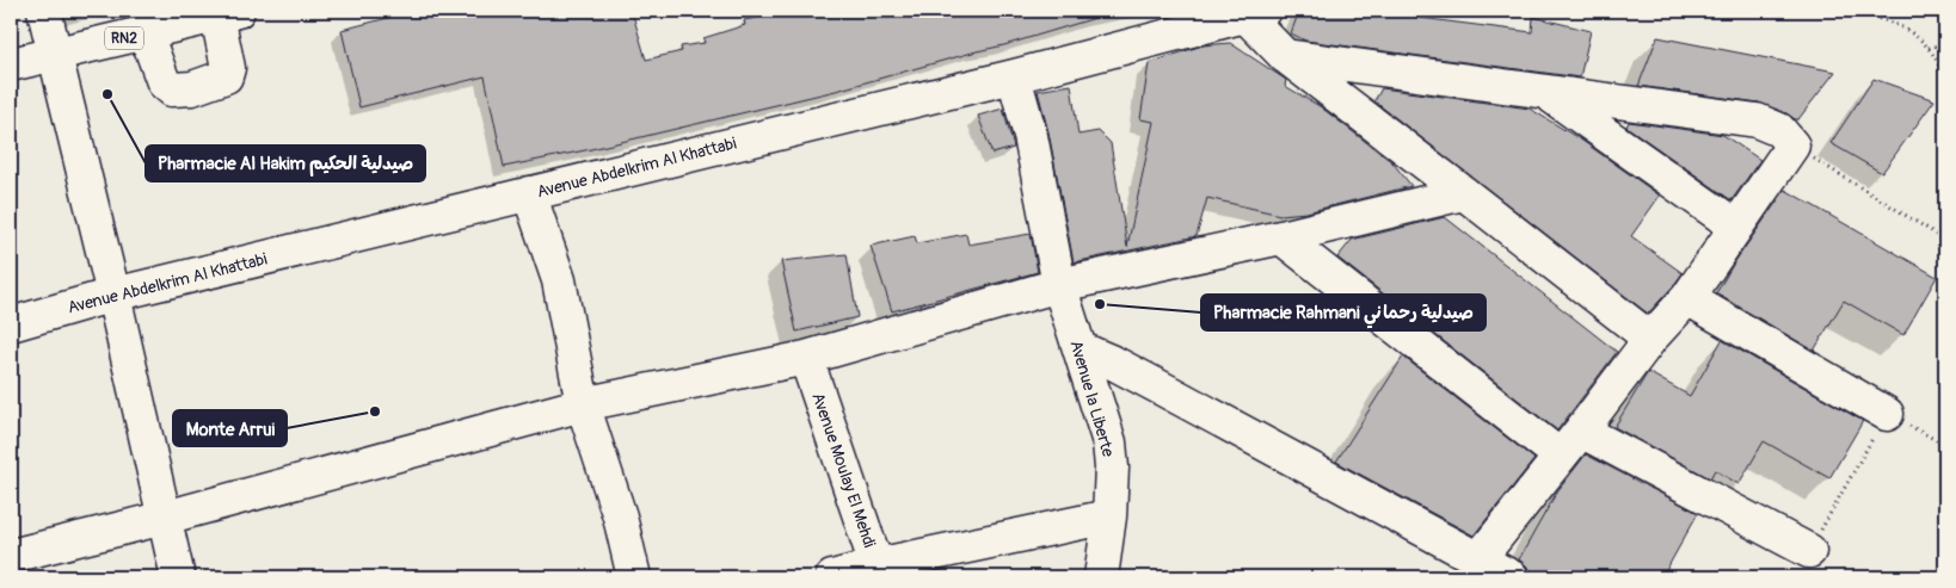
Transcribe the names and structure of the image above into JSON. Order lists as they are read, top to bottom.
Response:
{
  "streets": {
    "street": [
      "RN2",
      "Avenue Abdelkrim Al Khattabi",
      "Avenue la Liberte",
      "Avenue Moulay El Mehdi"
    ]
  },
  "crossings": [
    ["Avenue Abdelkrim Al Khattabi", "Avenue la Liberte"]
  ],
  "places": ["Pharmacie Al Hakim صيدلية الحكيم", "Pharmacie Rahmani صيدلية رحماني", "Monte Arrui"]
}
